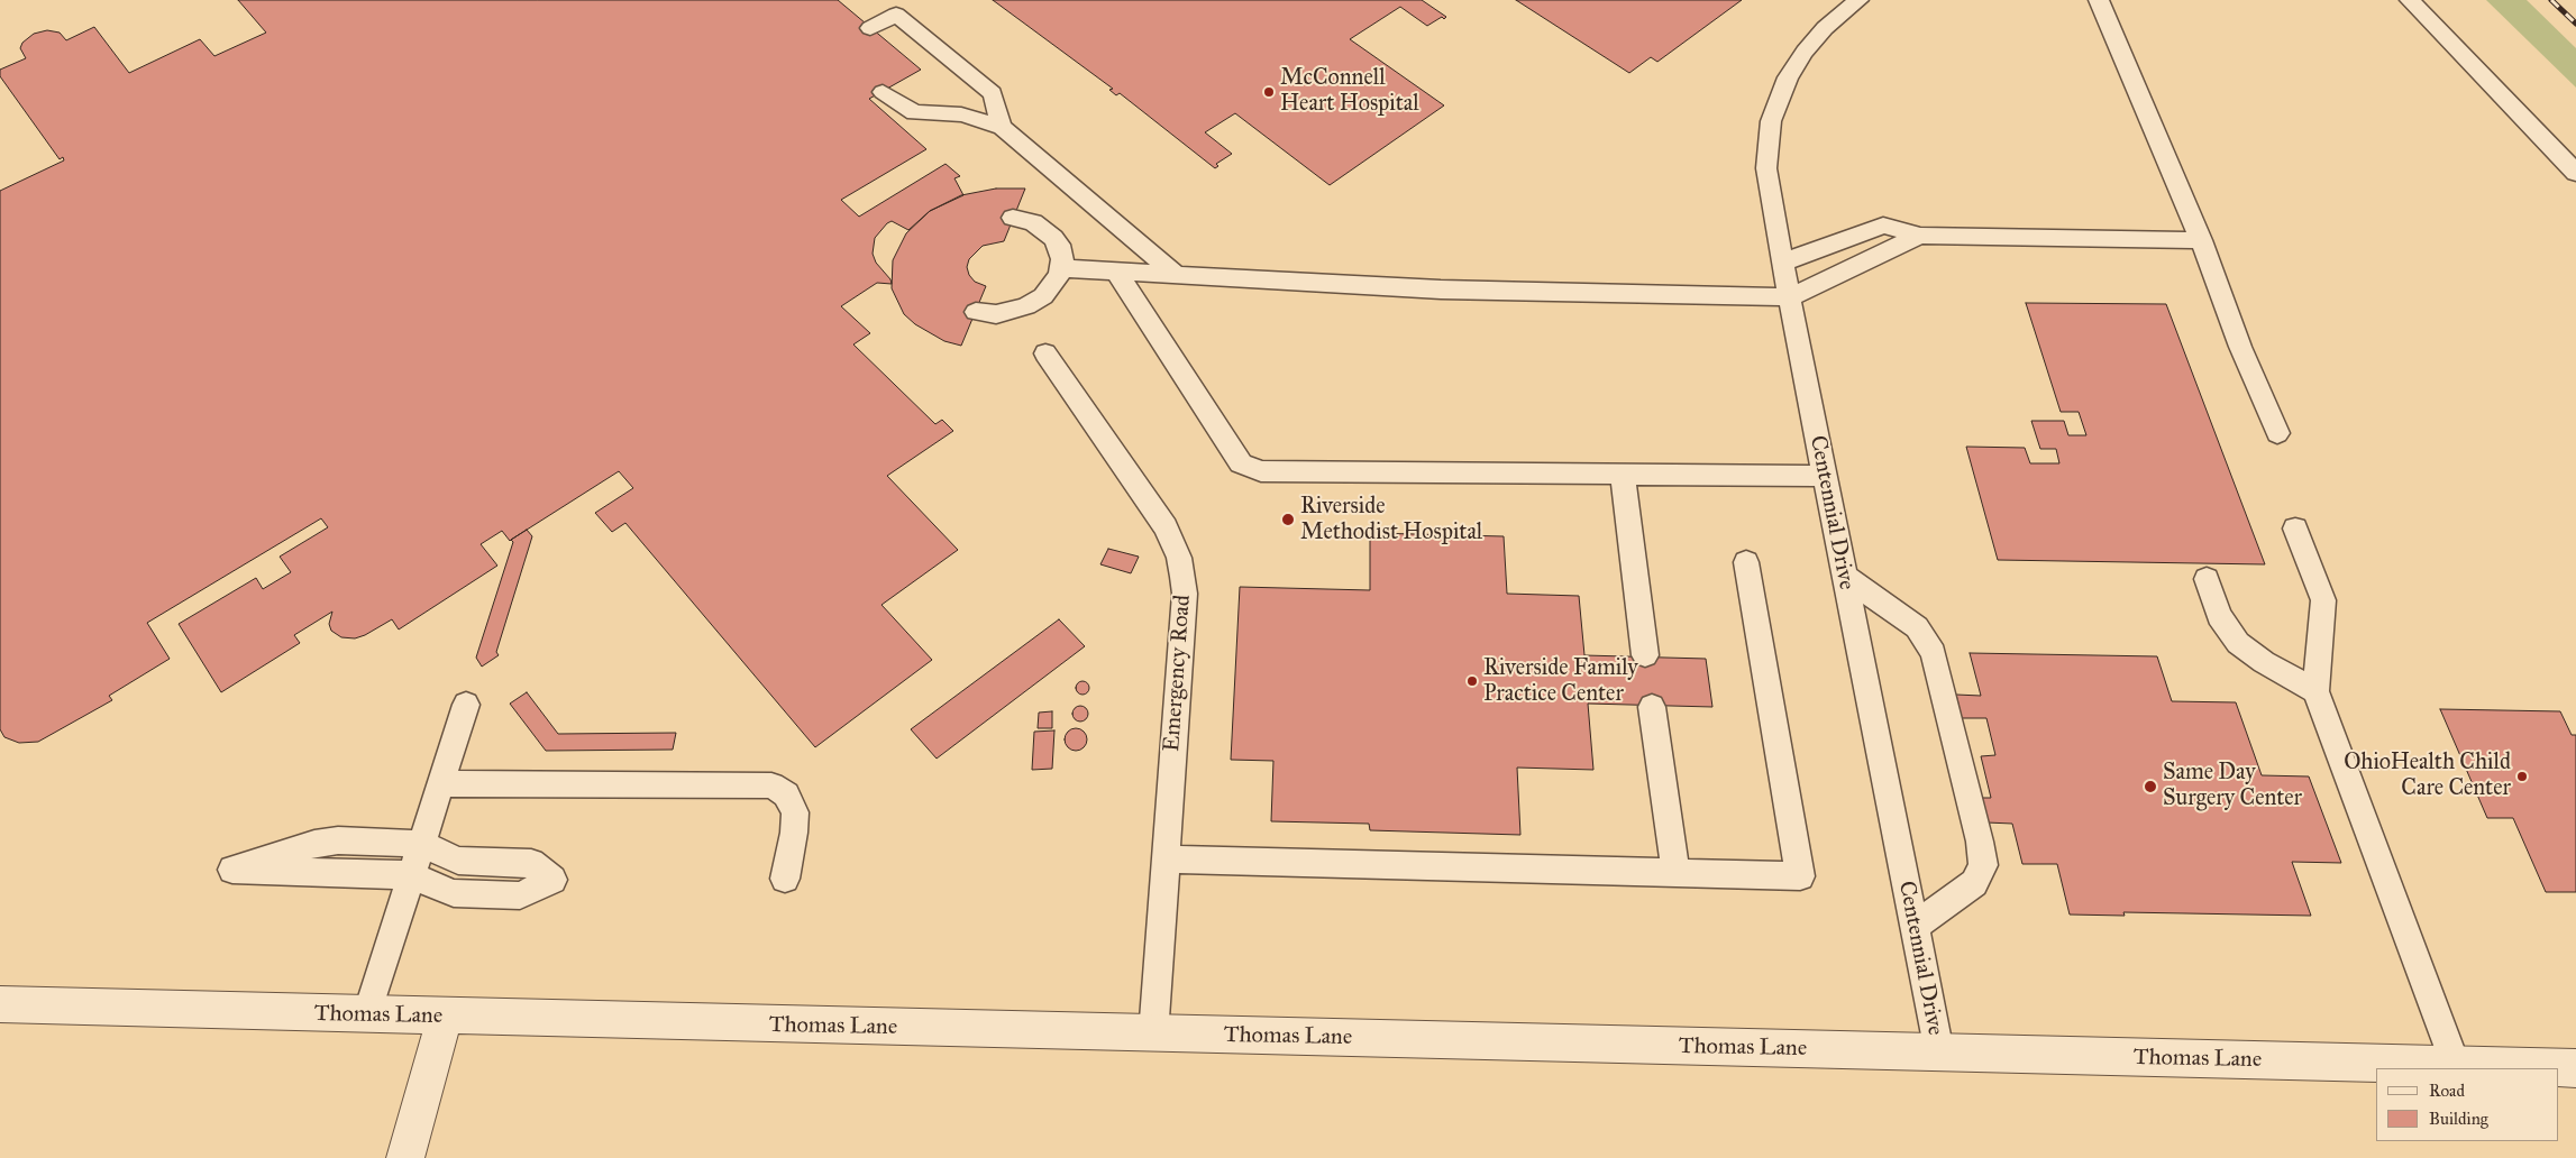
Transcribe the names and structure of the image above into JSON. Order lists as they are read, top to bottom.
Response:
{
  "streets": {
    "street": ["Thomas Lane"],
    "lane": ["Centennial Drive", "Emergency Road"]
  },
  "crossings": [
    ["Centennial Drive", "Thomas Lane"],
    ["Emergency Road", "Thomas Lane"]
  ],
  "places": [
    "McConnell Heart Hospital",
    "Riverside Methodist Hospital",
    "Riverside Family Practice Center",
    "OhioHealth Child Care Center",
    "Same Day Surgery Center"
  ],
  "legend": ["Road", "Building"]
}
